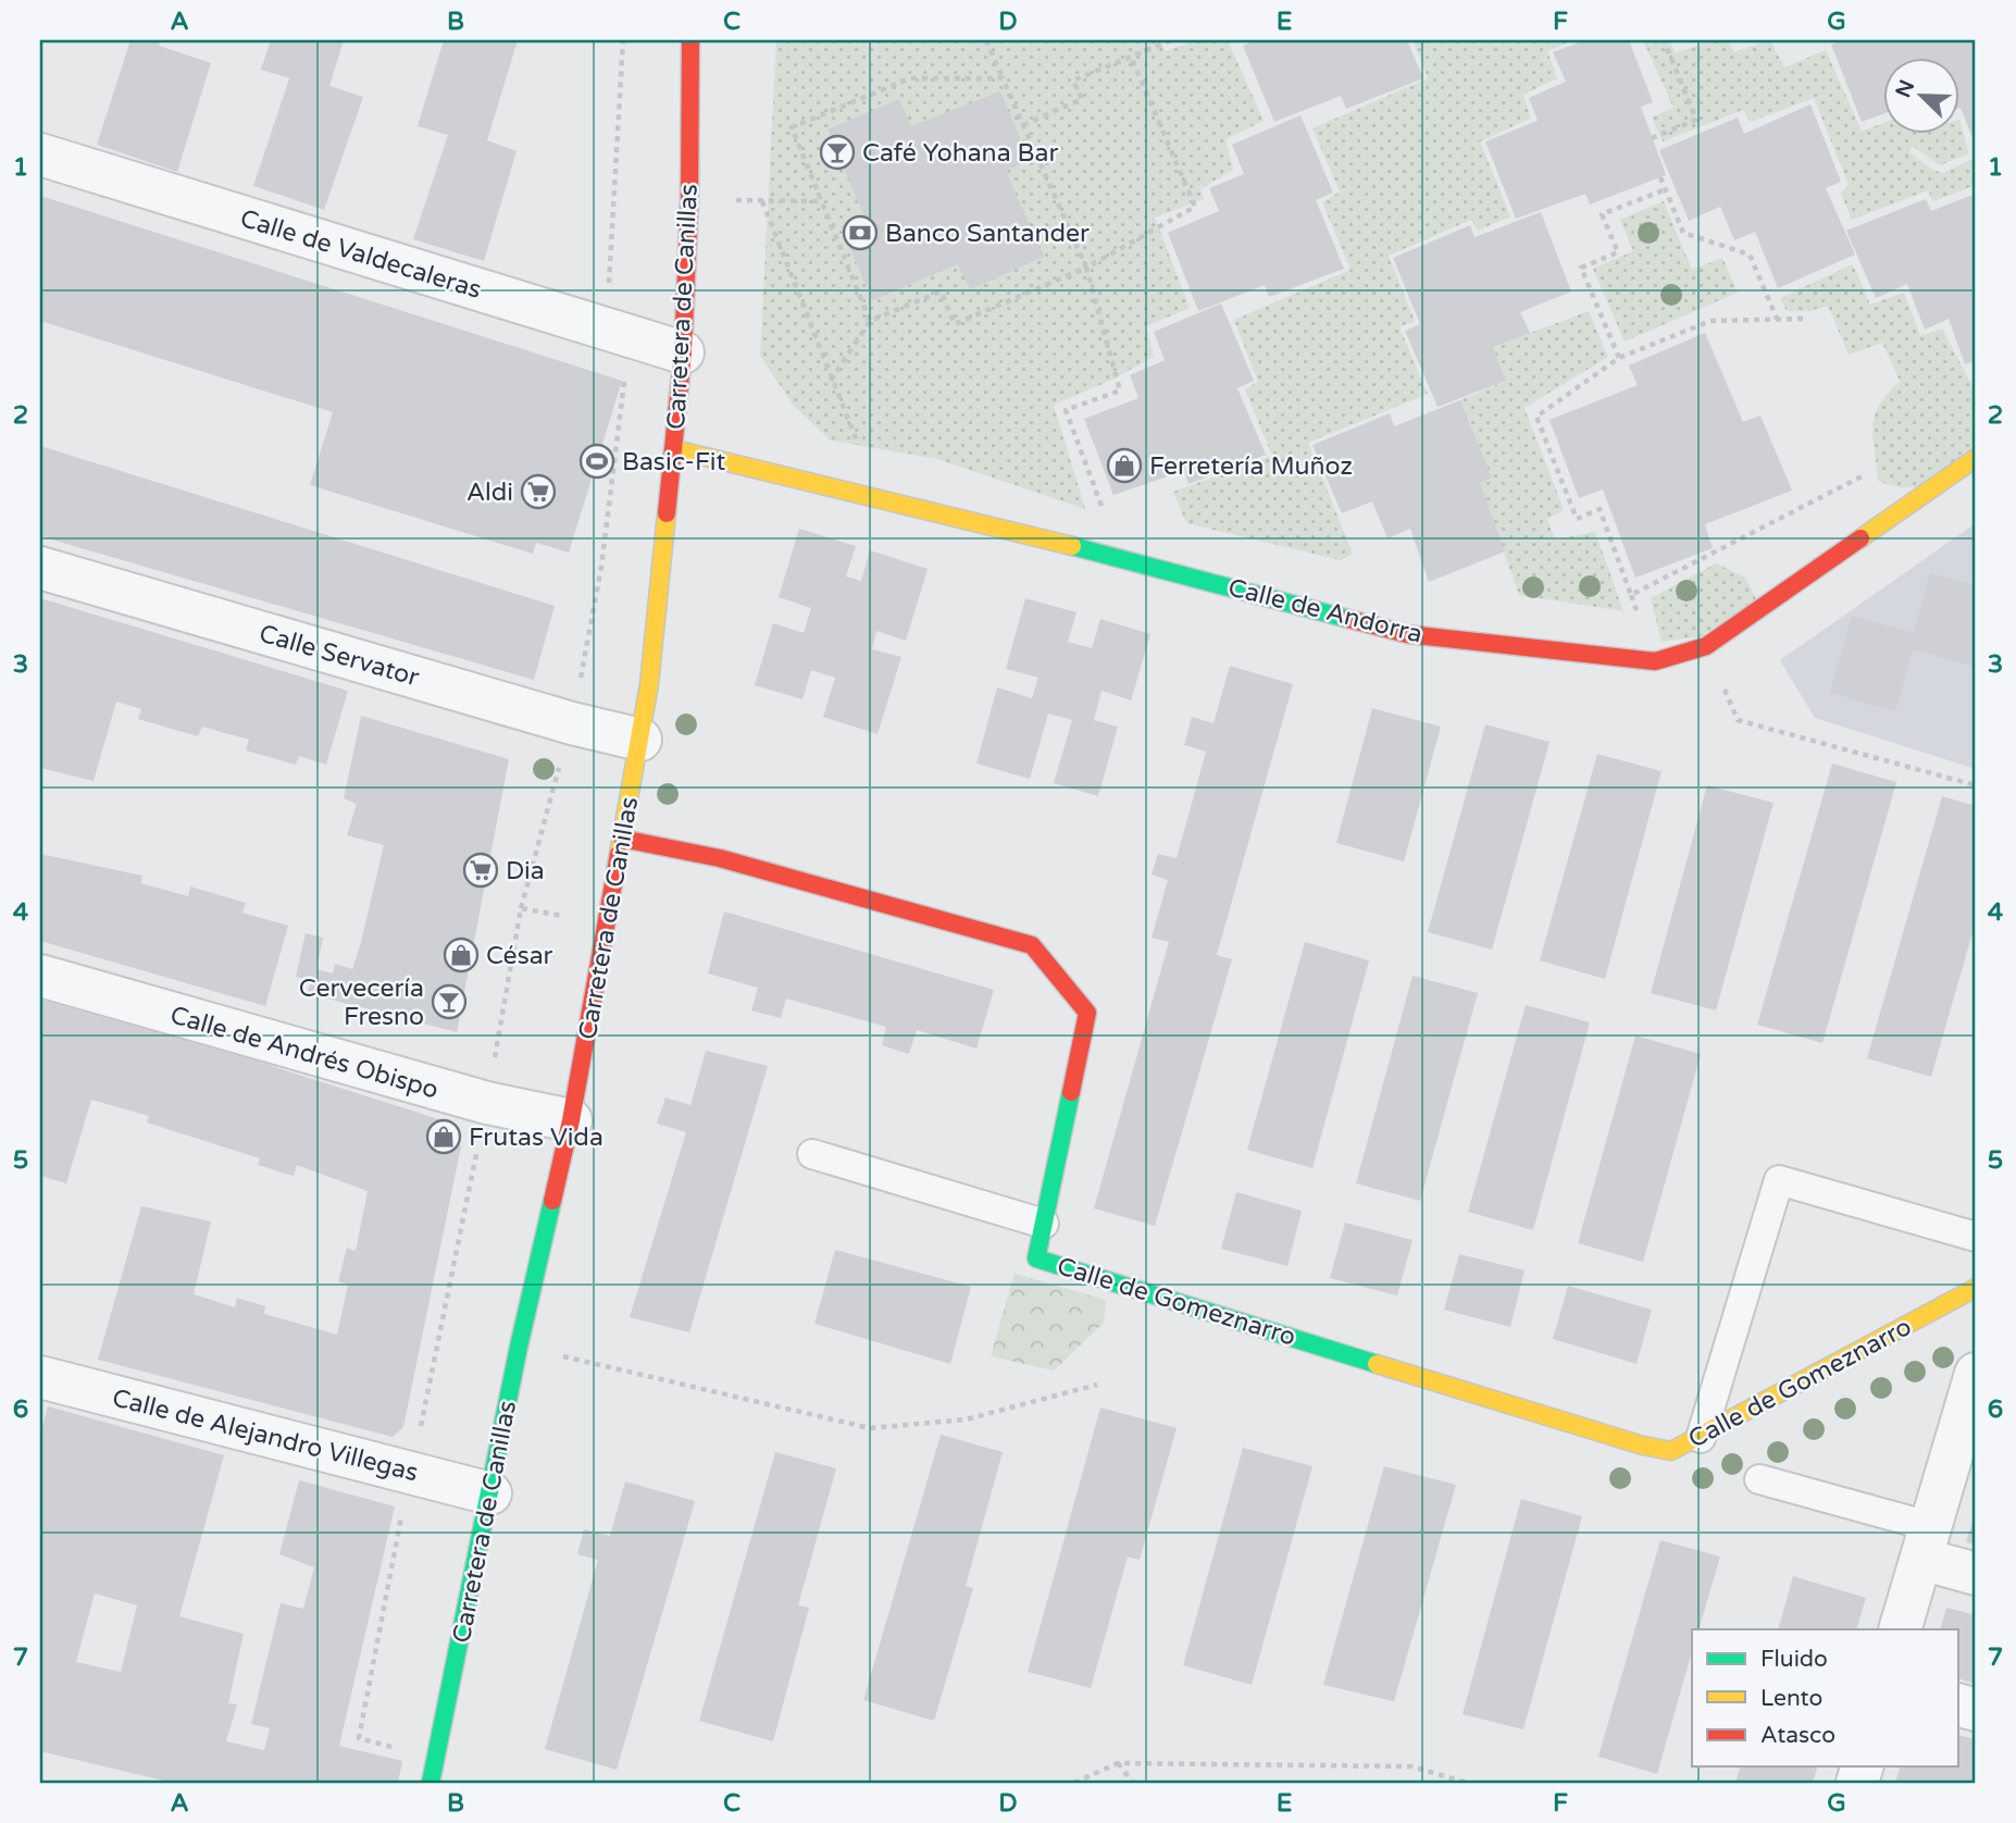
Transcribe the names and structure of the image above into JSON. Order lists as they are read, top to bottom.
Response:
{
  "streets": {
    "street": [
      "Calle de Valdecaleras",
      "Carretera de Canillas",
      "Calle de Andorra",
      "Calle Servator",
      "Calle de Andrés Obispo",
      "Calle de Gomeznarro",
      "Calle de Alejandro Villegas"
    ]
  },
  "crossings": [
    ["Calle de Valdecaleras", "Carretera de Canillas"],
    ["Carretera de Canillas", "Calle de Andorra"],
    ["Carretera de Canillas", "Calle Servator"],
    ["Carretera de Canillas", "Calle de Andrés Obispo"],
    ["Carretera de Canillas", "Calle de Gomeznarro"],
    ["Carretera de Canillas", "Calle de Alejandro Villegas"]
  ],
  "places": {
    "bar": ["Café Yohana Bar", "Cervecería Fresno"],
    "bank": ["Banco Santander"],
    "sports": ["Basic-Fit"],
    "shop": ["Ferretería Muñoz", "César", "Frutas Vida"],
    "supermarket": ["Aldi", "Dia"]
  },
  "legend": ["Fluido", "Lento", "Atasco"],
  "north": "top left",
  "grid": {
    "columns": [
      "A",
      "B",
      "C",
      "D",
      "E",
      "F",
      "G"
    ],
    "rows": [
      "1",
      "2",
      "3",
      "4",
      "5",
      "6",
      "7"
    ]
  }
}
